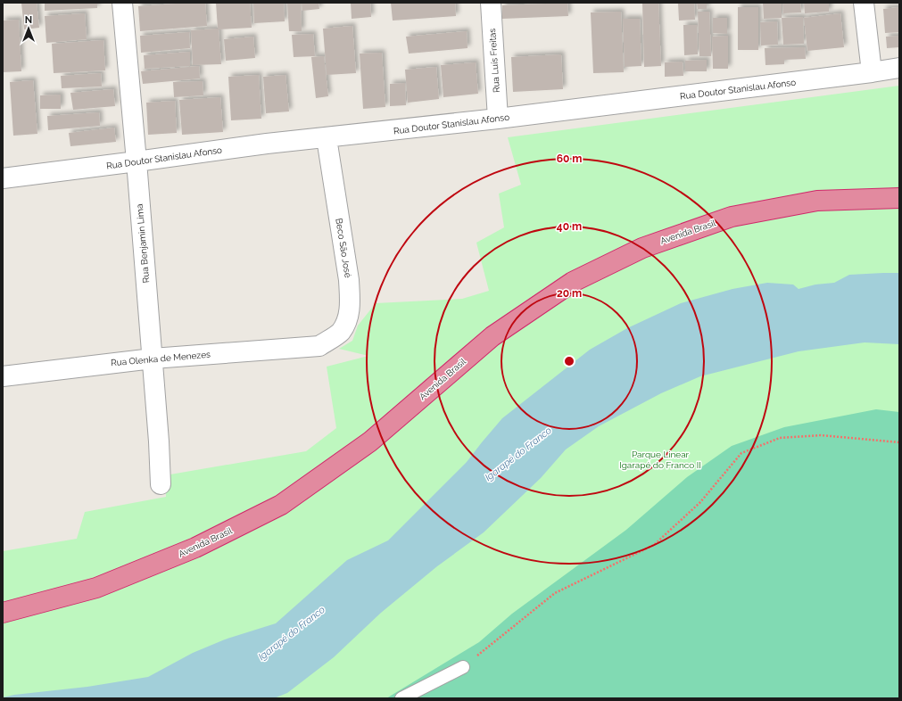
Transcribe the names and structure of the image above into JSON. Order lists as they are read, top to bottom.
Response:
{
  "streets": {
    "highway": ["Avenida Brasil"],
    "street": [
      "Rua Luís Freitas",
      "Rua Doutor Stanislau Afonso",
      "Rua Benjamin Lima",
      "Beco São José",
      "Rua Olenka de Menezes"
    ]
  },
  "crossings": [
    ["Rua Luís Freitas", "Rua Doutor Stanislau Afonso"],
    ["Rua Doutor Stanislau Afonso", "Rua Benjamin Lima"],
    ["Rua Doutor Stanislau Afonso", "Beco São José"],
    ["Rua Benjamin Lima", "Rua Olenka de Menezes"],
    ["Beco São José", "Rua Olenka de Menezes"]
  ],
  "water": ["Igarapé do Franco"],
  "parks": ["Parque Linear Igarapé do Franco II"],
  "north": "top",
  "rings": ["60 m", "40 m", "20 m"]
}
